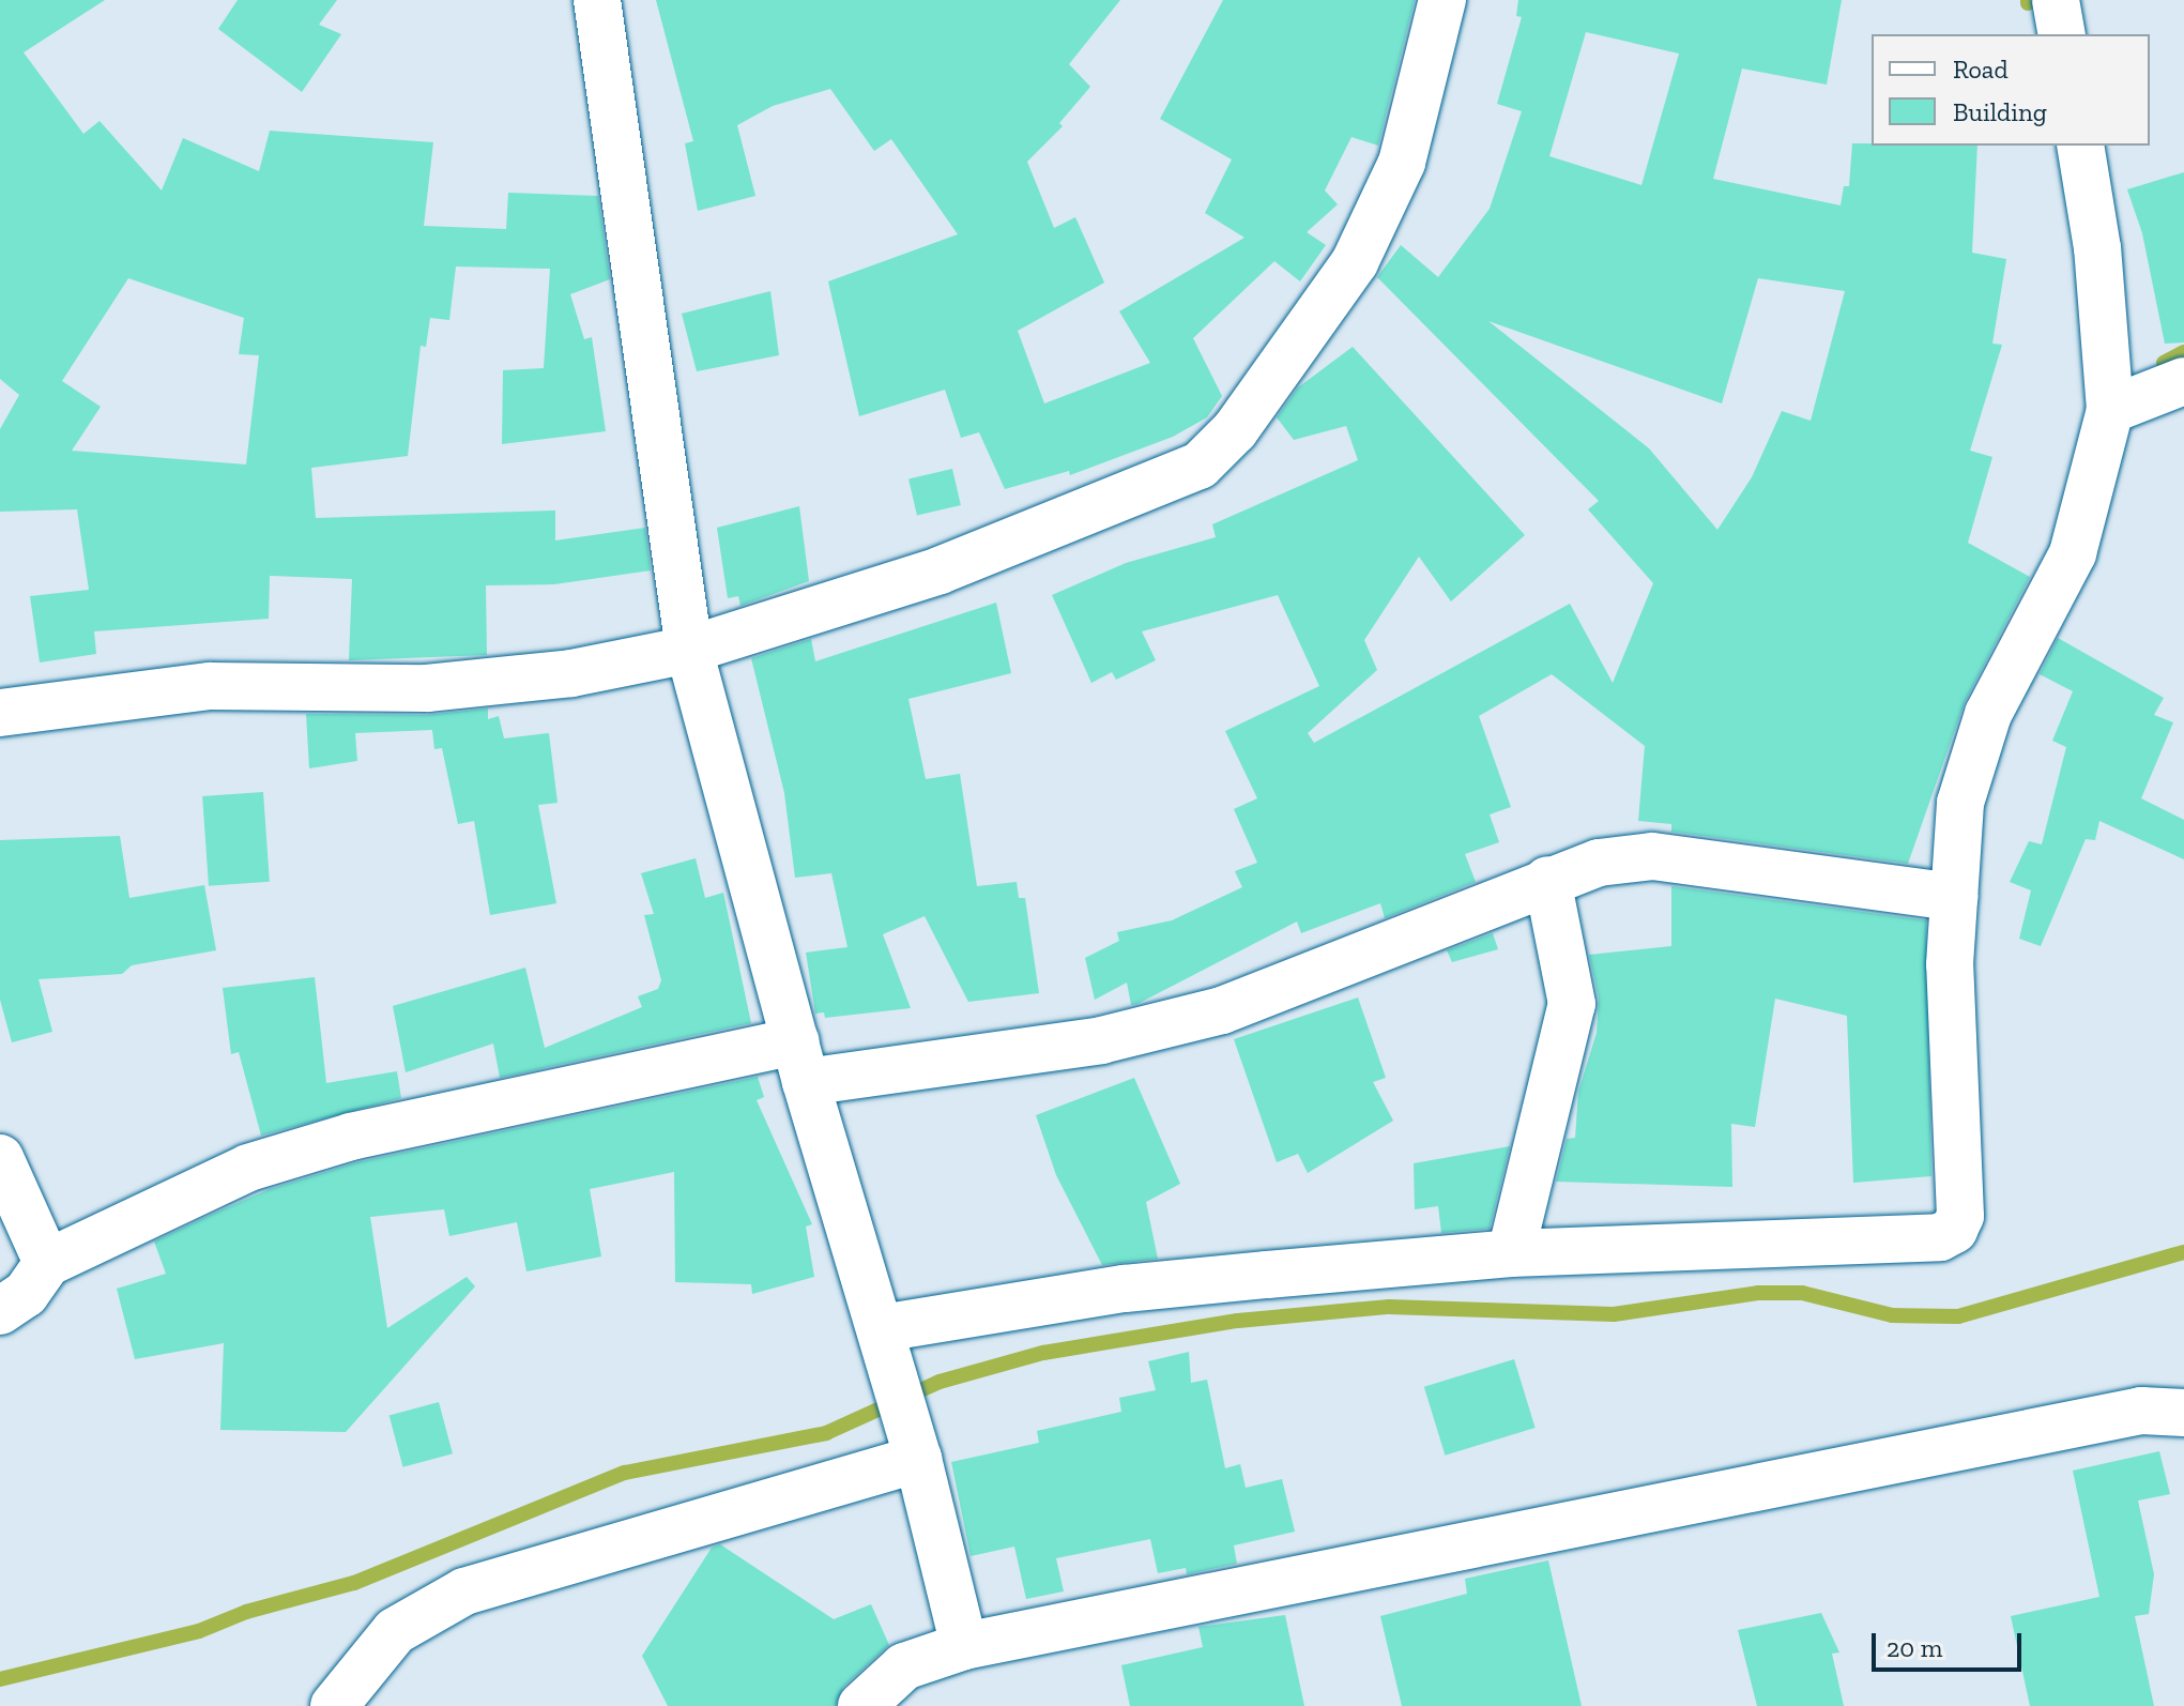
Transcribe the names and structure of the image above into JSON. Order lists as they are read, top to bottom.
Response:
{
  "legend": ["Road", "Building"],
  "scale_bar": "20 m"
}
